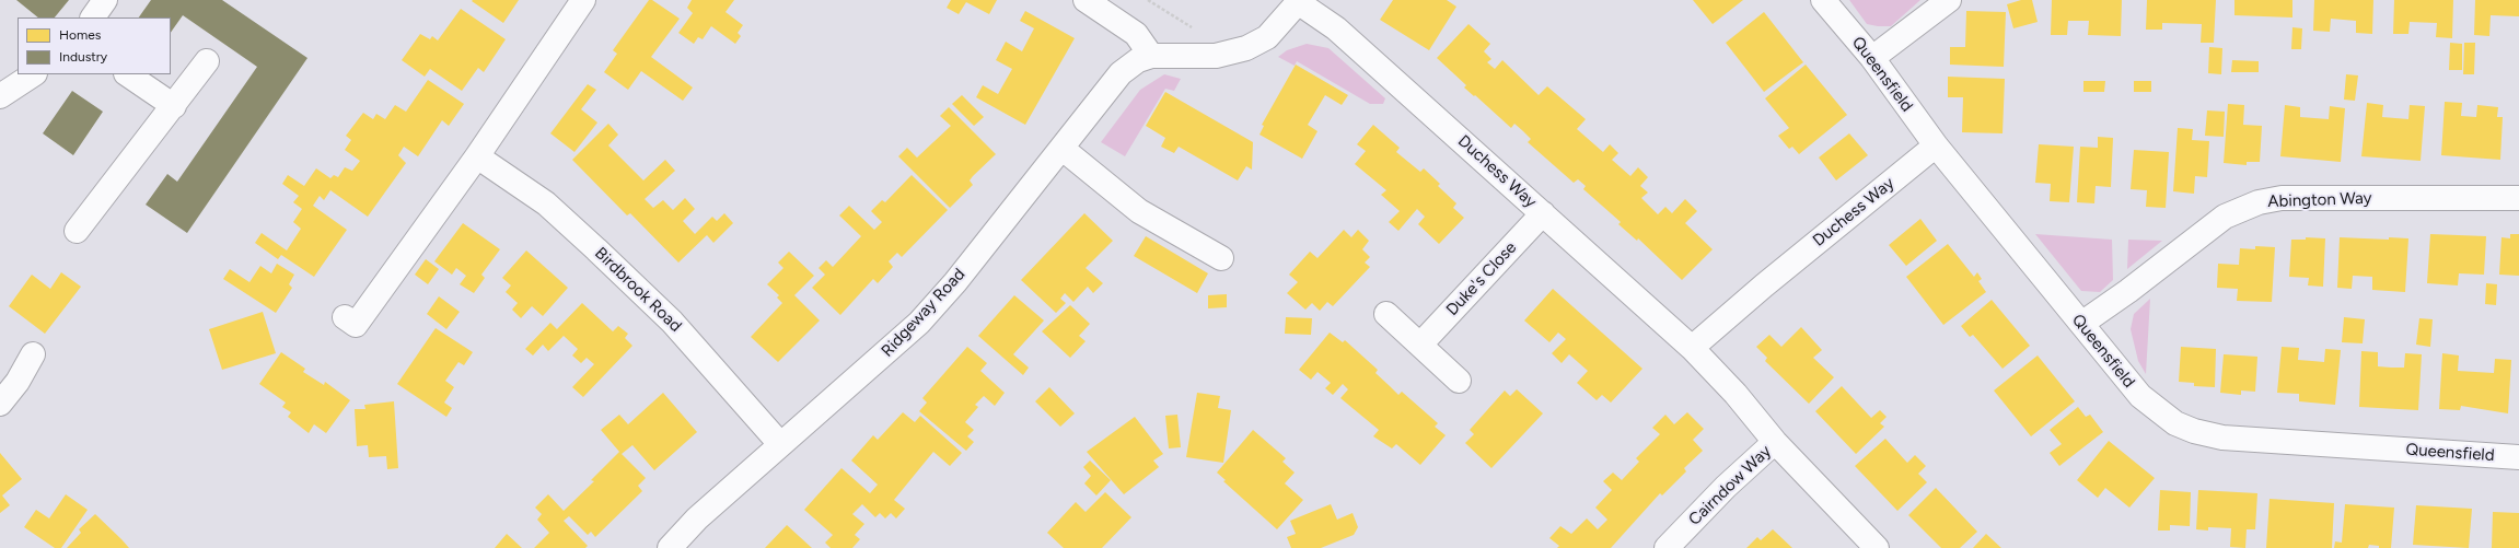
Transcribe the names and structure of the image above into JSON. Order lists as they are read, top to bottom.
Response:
{
  "streets": {
    "street": [
      "Queensfield",
      "Duchess Way",
      "Abington Way",
      "Duke's Close",
      "Birdbrook Road",
      "Ridgeway Road",
      "Cairndow Way"
    ]
  },
  "crossings": [
    ["Queensfield", "Duchess Way"],
    ["Queensfield", "Abington Way"],
    ["Duchess Way", "Duke's Close"],
    ["Duchess Way", "Cairndow Way"],
    ["Birdbrook Road", "Ridgeway Road"]
  ],
  "legend": ["Homes", "Industry"]
}
